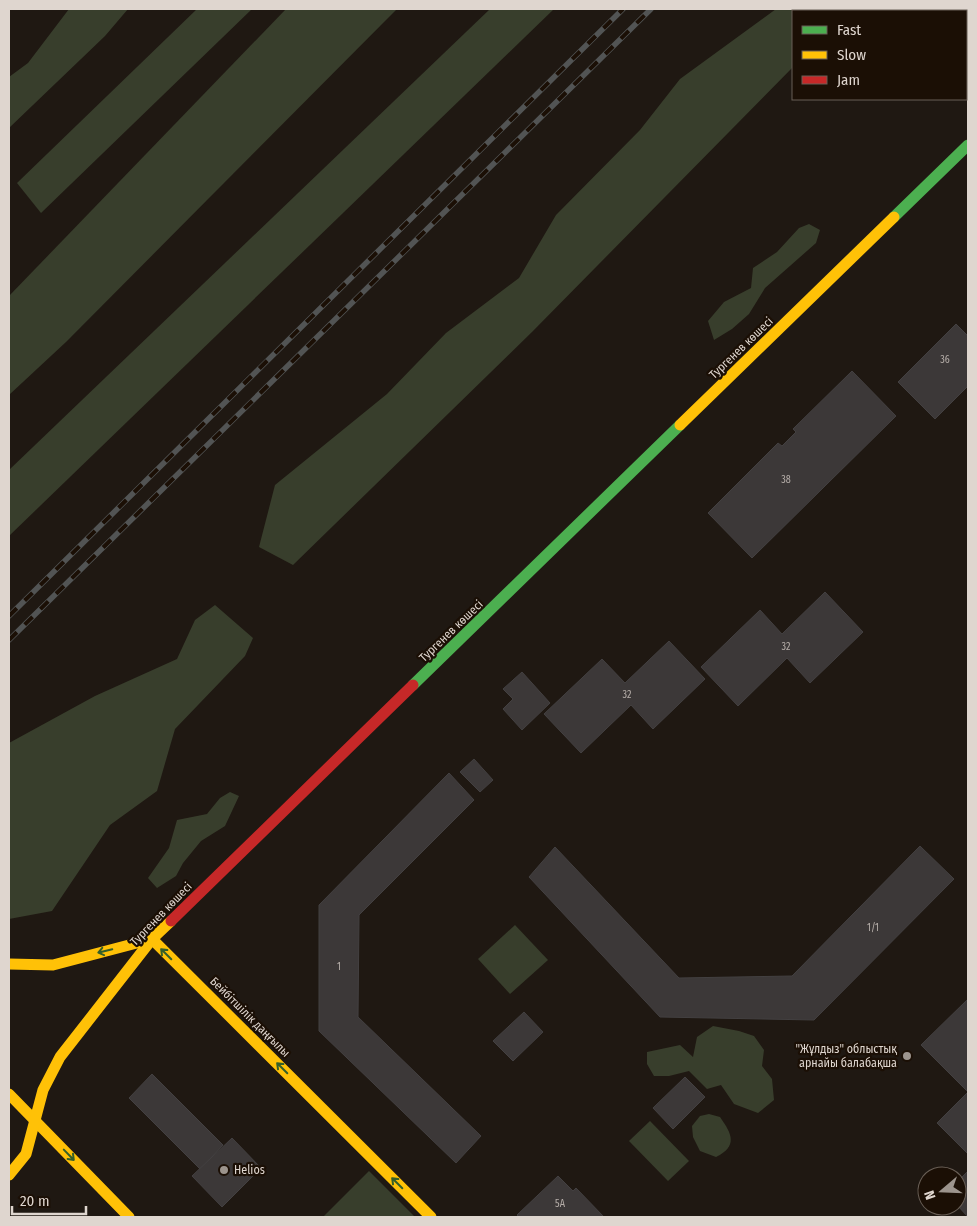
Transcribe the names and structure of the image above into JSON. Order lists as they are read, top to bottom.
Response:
{
  "streets": {
    "main road": ["Тургенев көшесі", "Бейбітшілік даңғылы"]
  },
  "crossings": [
    ["Тургенев көшесі", "Бейбітшілік даңғылы"]
  ],
  "one_way": ["Бейбітшілік даңғылы"],
  "places": ["\"Жұлдыз\" облыстық арнайы балабақша", "Helios"],
  "house_numbers": [
    "36",
    "38",
    "32",
    "32",
    "1/1",
    "1",
    "5А"
  ],
  "legend": ["Fast", "Slow", "Jam"],
  "scale_bar": "20 m",
  "north": "left"
}
